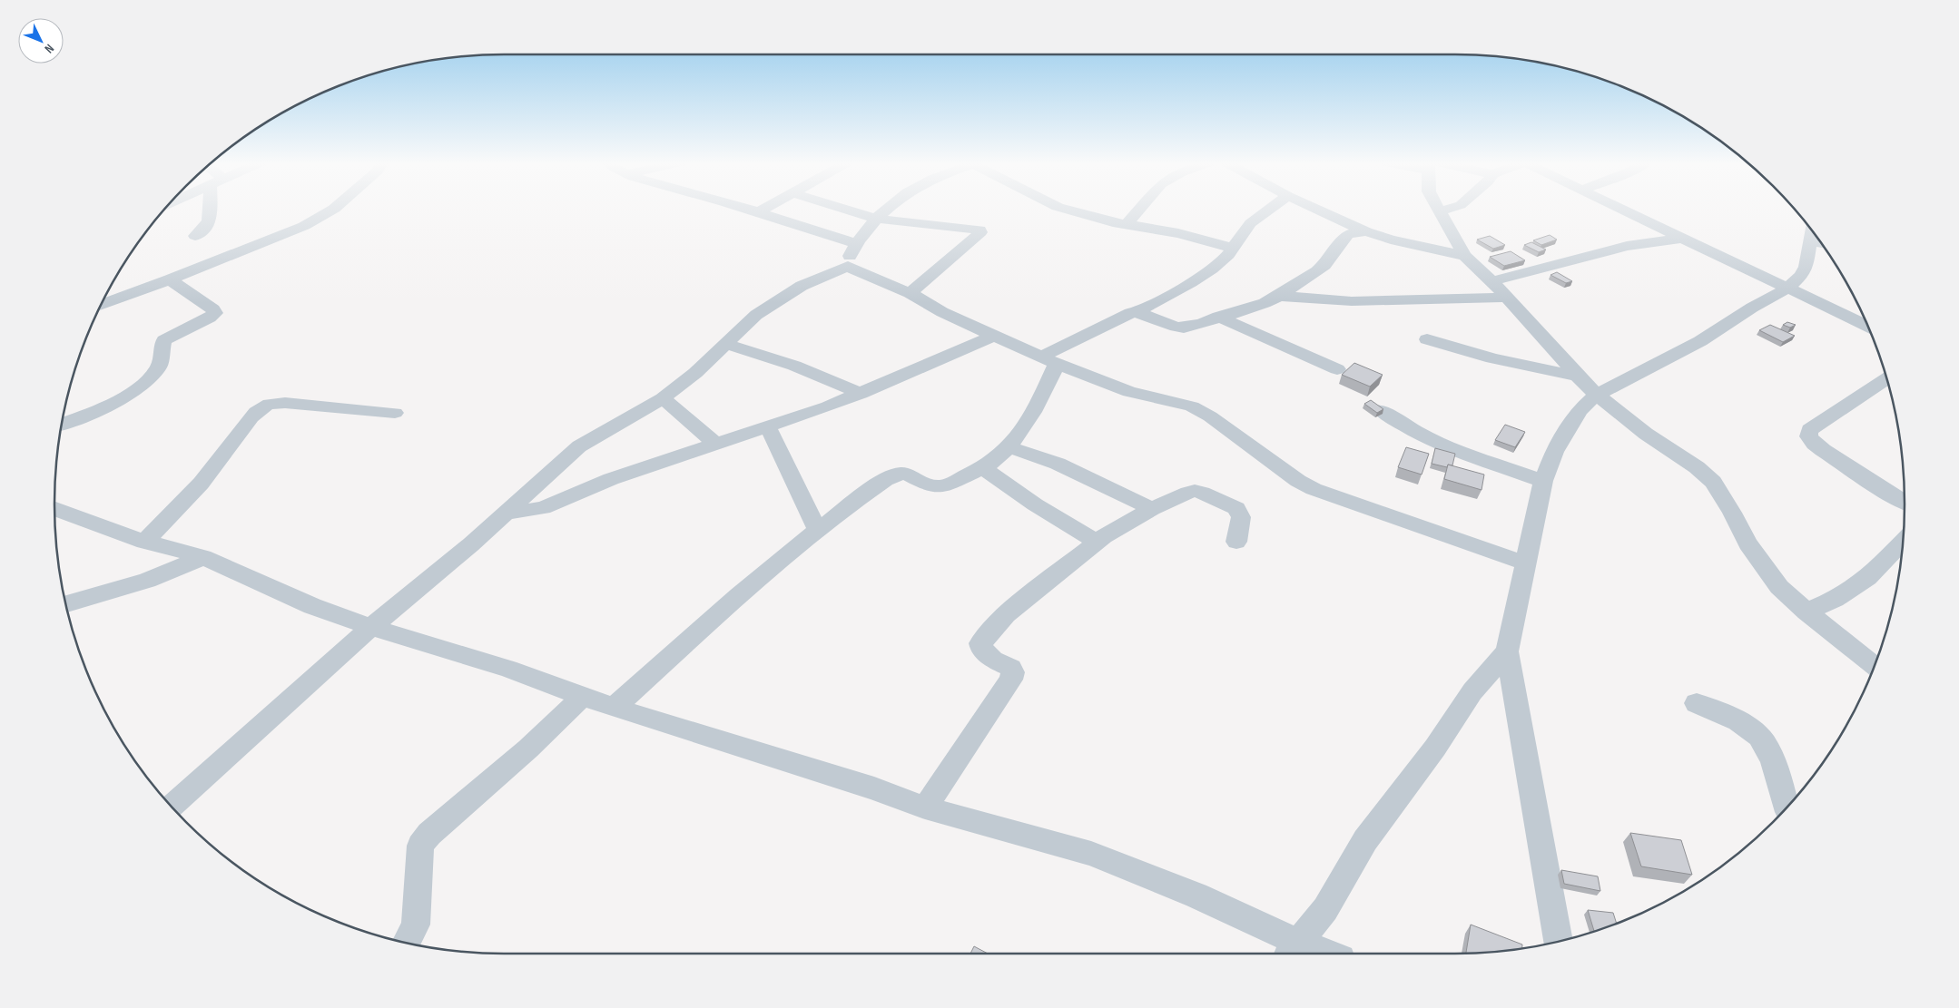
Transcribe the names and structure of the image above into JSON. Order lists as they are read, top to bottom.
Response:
{
  "north": "bottom right"
}
